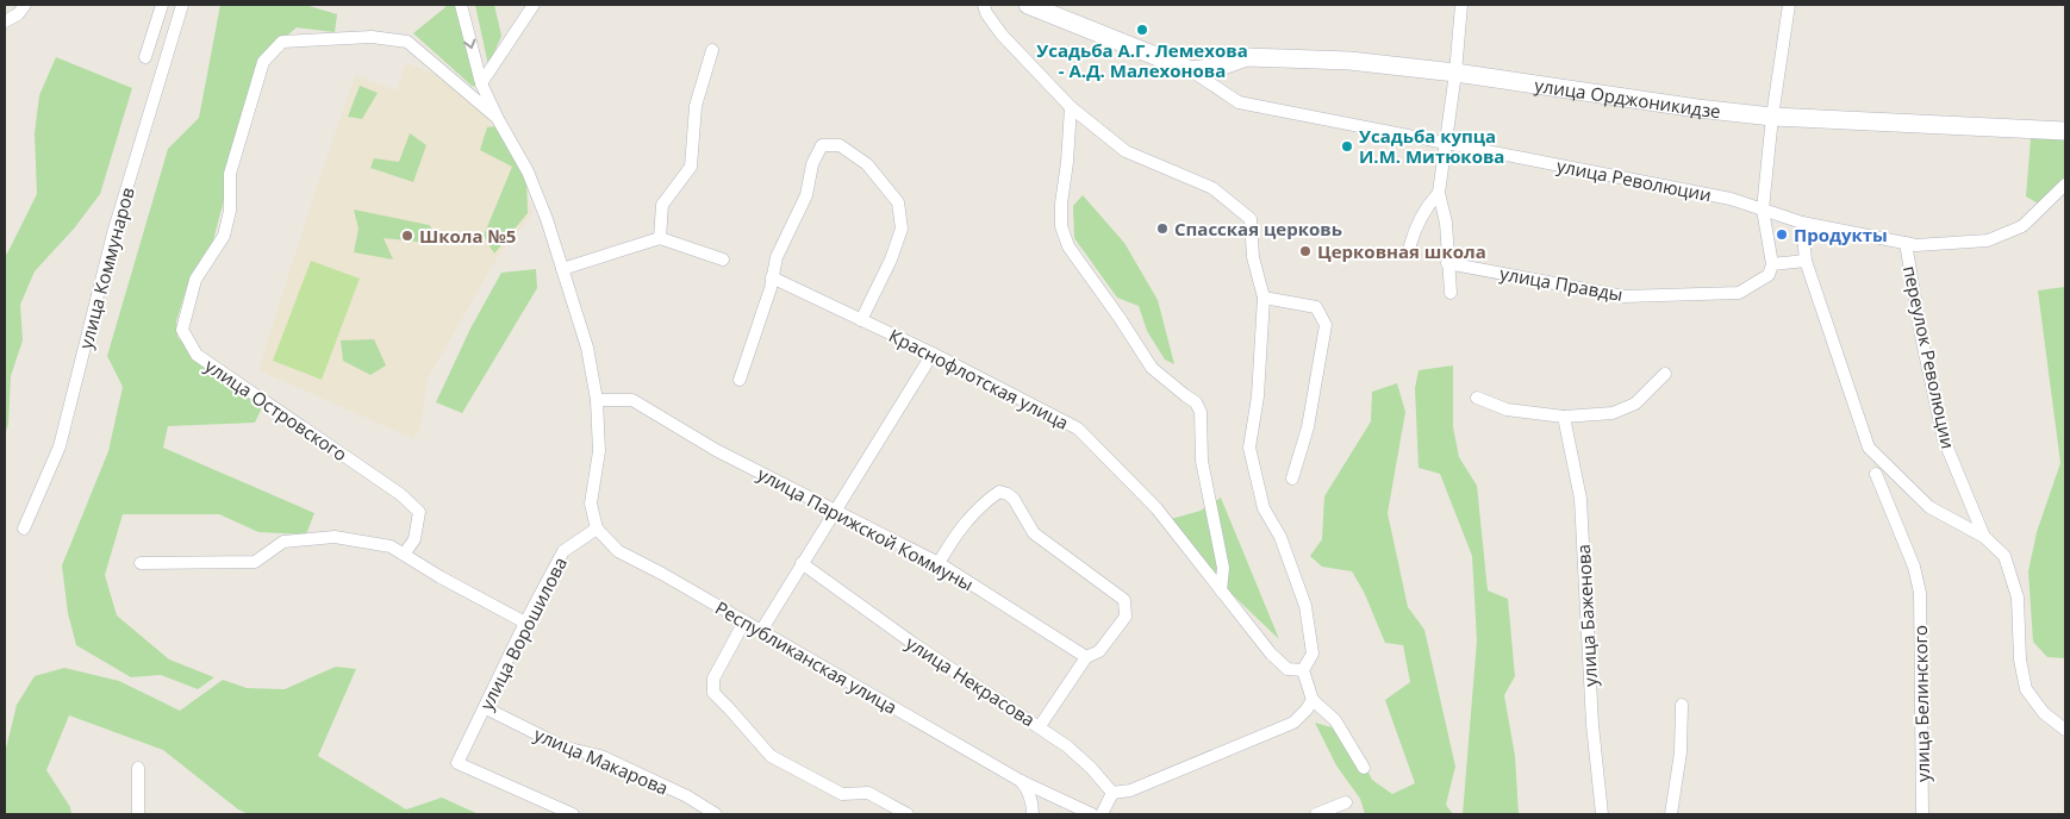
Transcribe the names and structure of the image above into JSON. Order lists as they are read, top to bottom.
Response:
{
  "streets": {
    "street": [
      "улица Орджоникидзе",
      "улица Революции",
      "улица Коммунаров",
      "улица Правды",
      "переулок Революции",
      "Краснофлотская улица",
      "улица Островского",
      "улица Парижской Коммуны",
      "улица Баженова",
      "улица Ворошилова",
      "Республиканская улица",
      "улица Некрасова",
      "улица Белинского",
      "улица Макарова"
    ]
  },
  "crossings": [
    ["улица Орджоникидзе", "улица Революции"],
    ["улица Революции", "переулок Революции"],
    ["улица Ворошилова", "Республиканская улица"],
    ["улица Ворошилова", "улица Макарова"]
  ],
  "places": [
    "Усадьба А.Г. Лемехова - А.Д. Малехонова",
    "Усадьба купца И.М. Митюкова",
    "Спасская церковь",
    "Продукты",
    "Школа №5",
    "Церковная школа"
  ]
}
